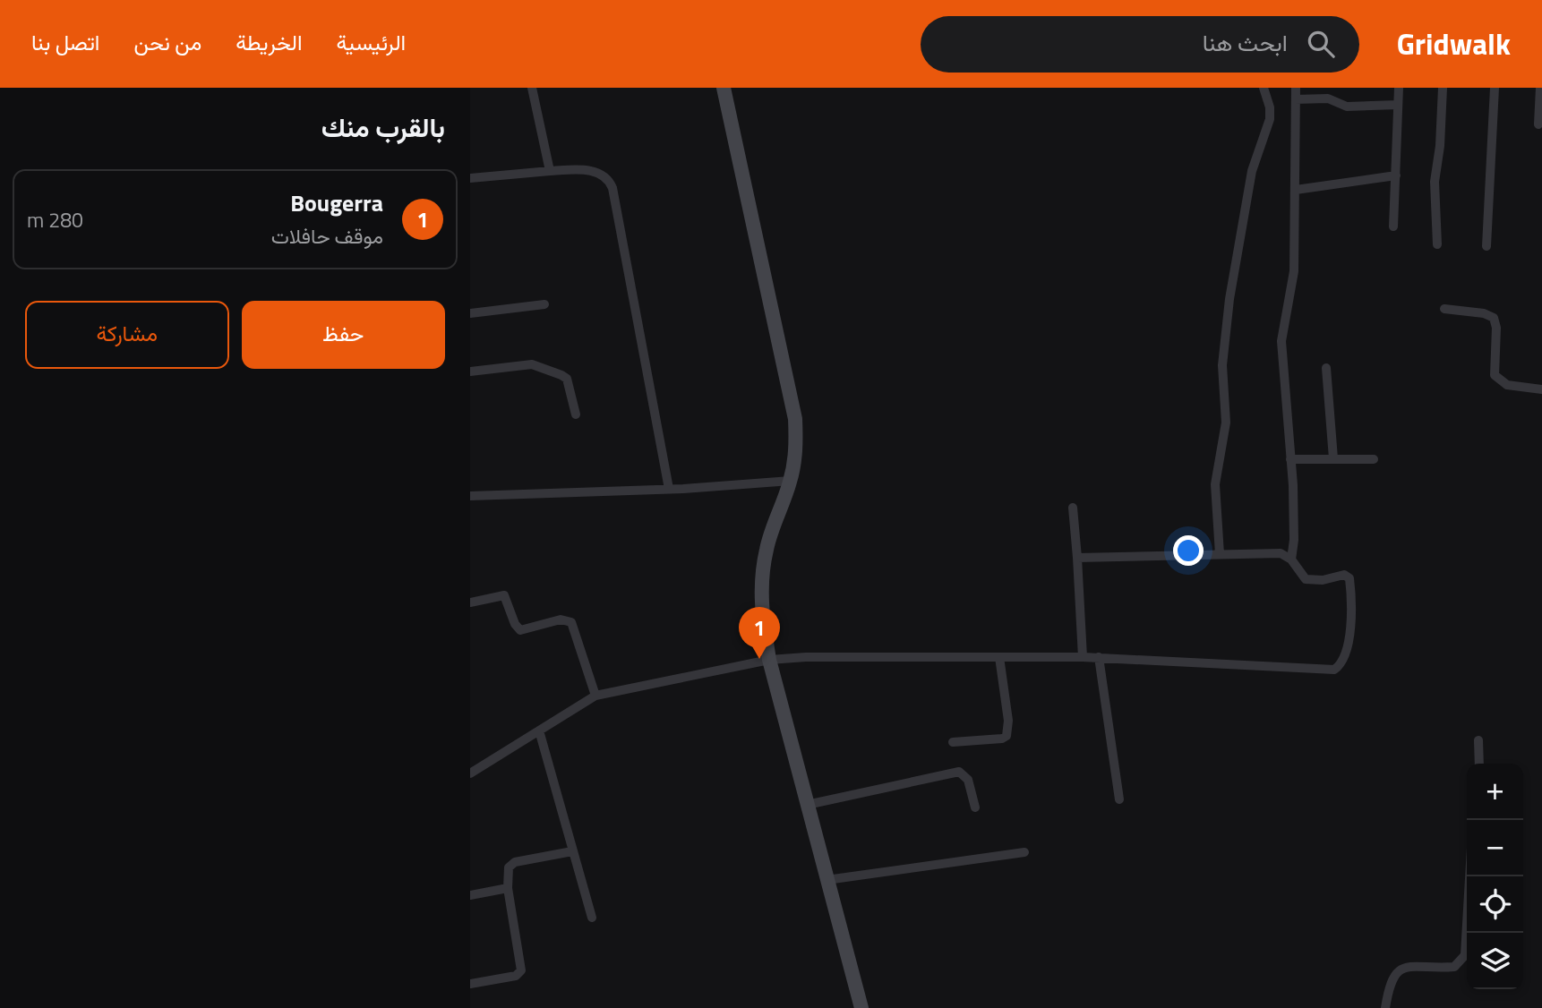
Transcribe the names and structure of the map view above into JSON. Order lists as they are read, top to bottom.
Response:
{
  "page": {
    "header": "Gridwalk",
    "search": "ابحث هنا",
    "nav": [
      "الرئيسية",
      "الخريطة",
      "من نحن",
      "اتصل بنا"
    ],
    "heading": "بالقرب منك",
    "list": [
      {
        "mark": "1",
        "name": "Bougerra",
        "note": "موقف حافلات",
        "value": "280 m"
      }
    ],
    "buttons": ["حفظ", "مشاركة"],
    "pins": "1",
    "map_buttons": ["+", "−"]
  }
}
